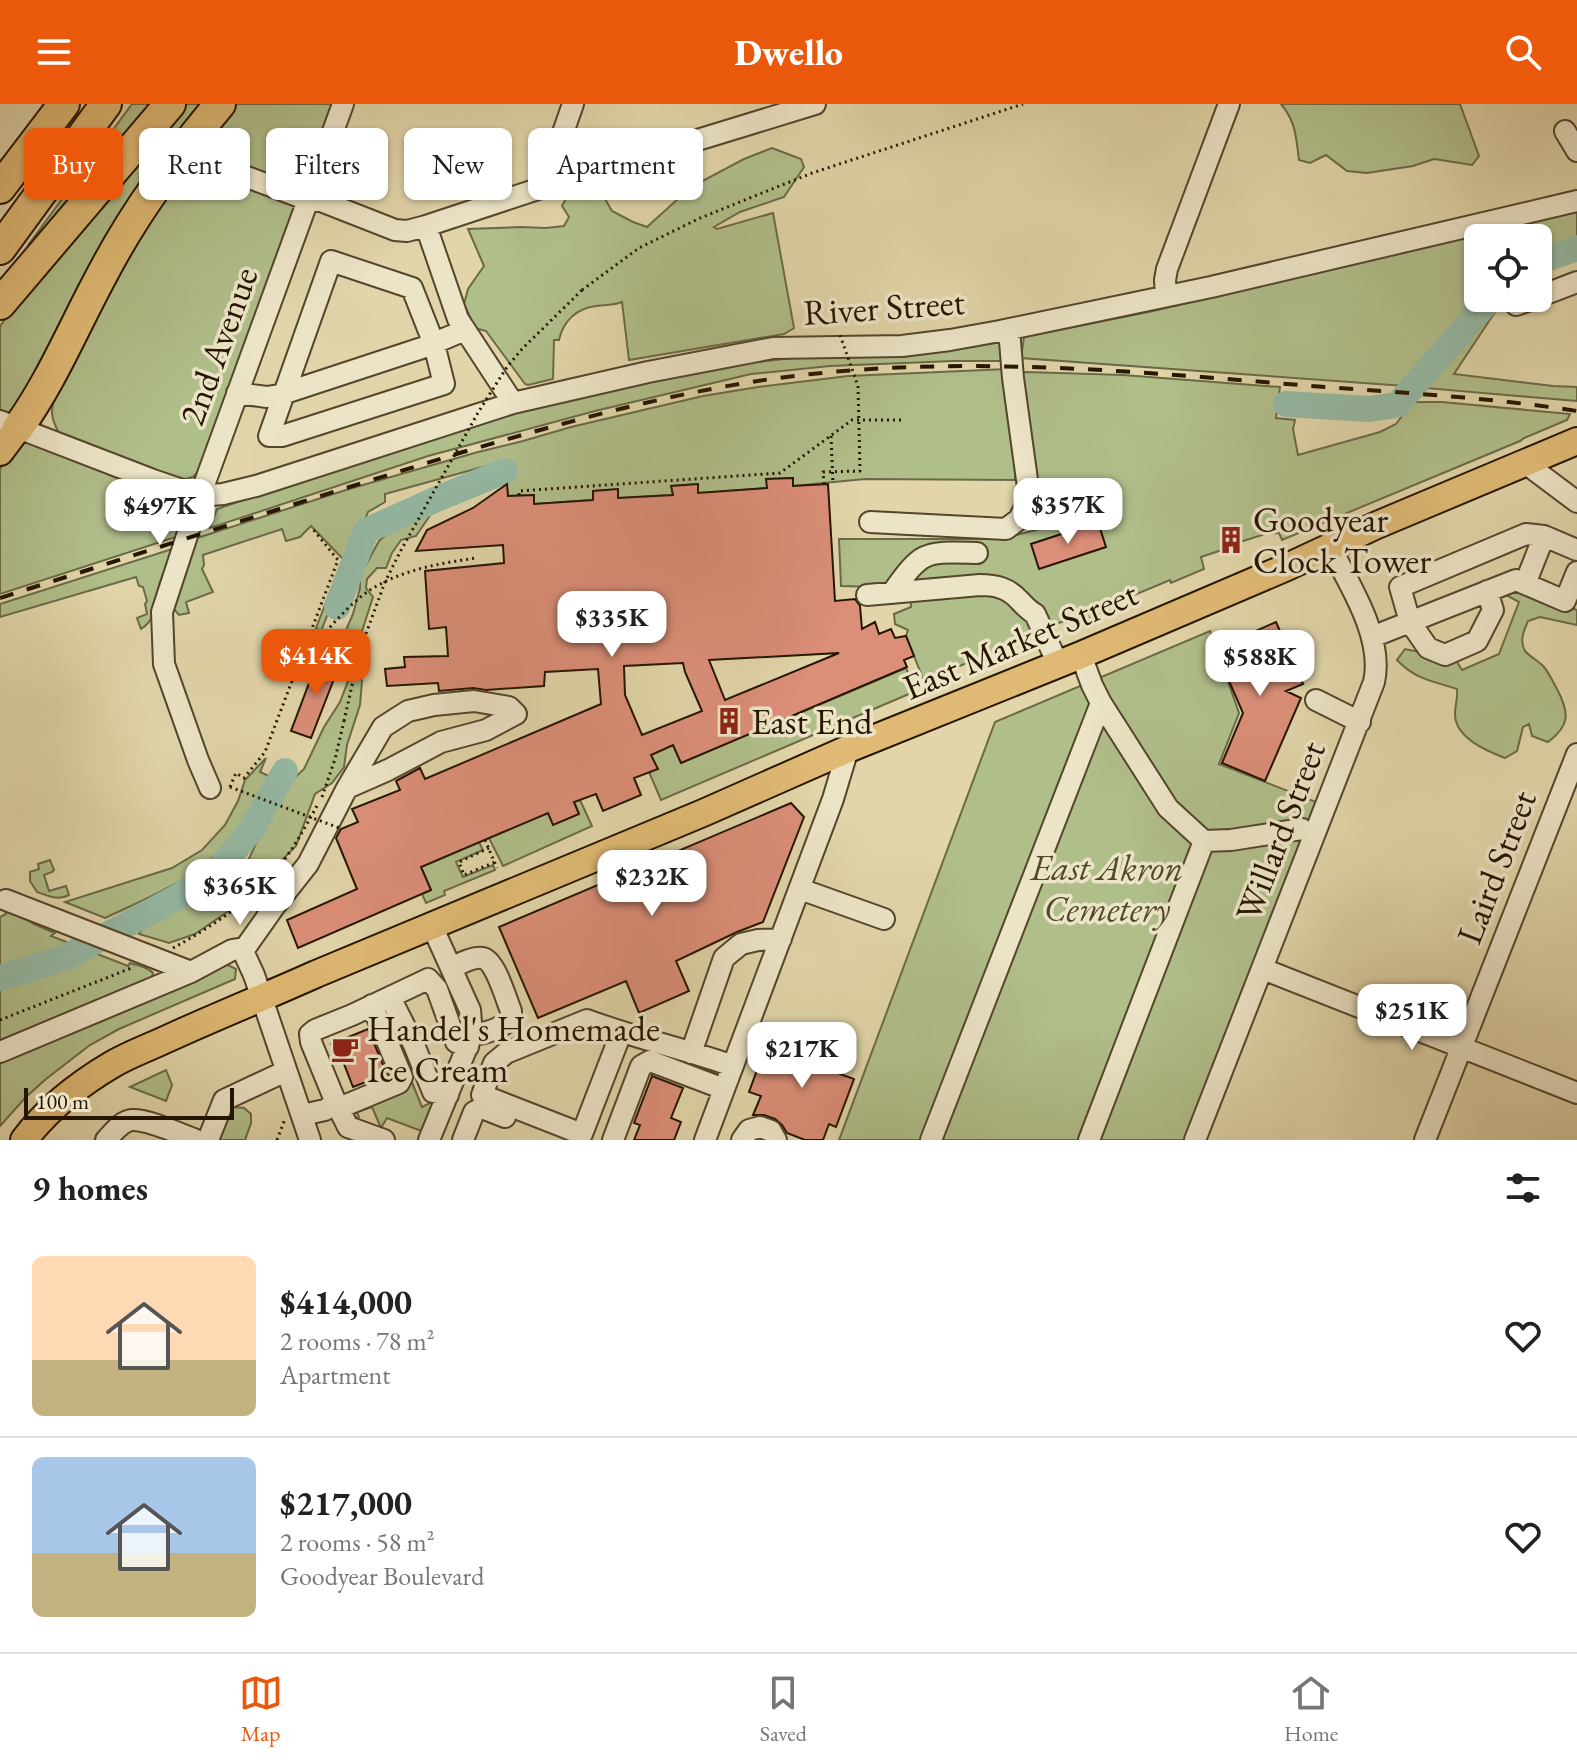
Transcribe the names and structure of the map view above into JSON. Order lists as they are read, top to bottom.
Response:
{
  "streets": {
    "main road": ["East Market Street"],
    "street": [
      "River Street",
      "2nd Avenue",
      "Willard Street",
      "Laird Street"
    ]
  },
  "crossings": [
    ["River Street", "2nd Avenue"],
    ["East Market Street", "Willard Street"]
  ],
  "parks": ["East Akron Cemetery"],
  "places": {
    "building": ["Goodyear Clock Tower", "East End"],
    "cafe": ["Handel's Homemade Ice Cream"]
  },
  "scale_bar": "100 m",
  "page": {
    "header": "Dwello",
    "chip": [
      "Buy",
      "Rent",
      "Filters",
      "New",
      "Apartment"
    ],
    "price": [
      "$357K",
      "$497K",
      "$335K",
      "$414K",
      "$588K",
      "$232K",
      "$365K",
      "$251K",
      "$217K"
    ],
    "scale": "100 m",
    "heading": "9 homes",
    "list": [
      {
        "name": "$414,000",
        "note": "2 rooms · 78 m² · Apartment"
      },
      {
        "name": "$217,000",
        "note": "2 rooms · 58 m² · Goodyear Boulevard"
      }
    ],
    "tabs": ["Map", "Saved", "Home"]
  }
}
